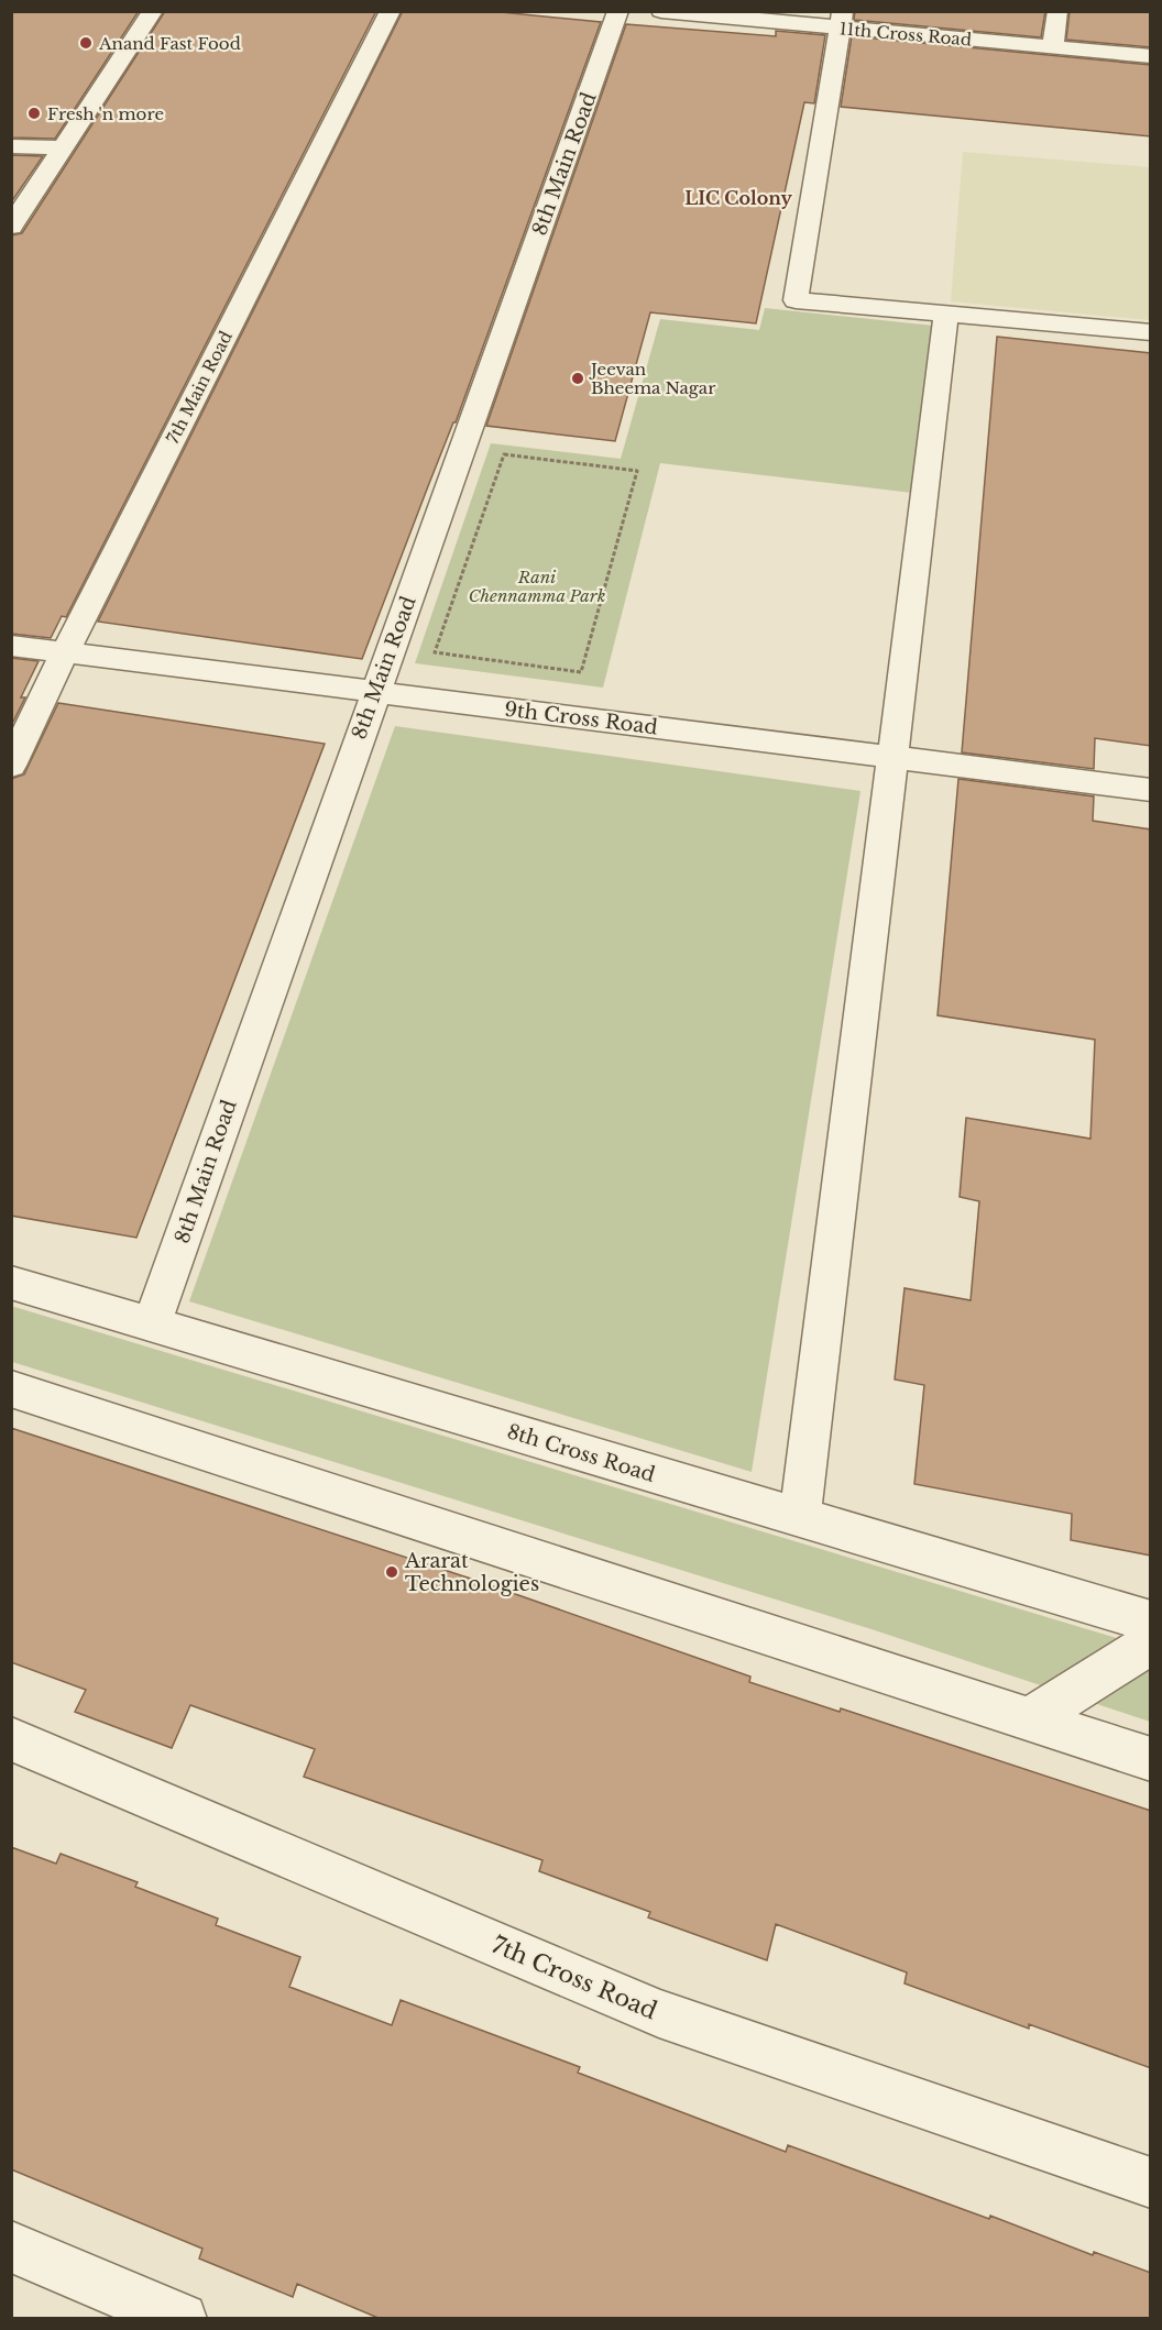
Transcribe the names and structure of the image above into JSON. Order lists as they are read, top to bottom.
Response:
{
  "streets": {
    "street": [
      "11th Cross Road",
      "8th Main Road",
      "7th Main Road",
      "9th Cross Road",
      "8th Cross Road",
      "7th Cross Road"
    ]
  },
  "crossings": [
    ["8th Main Road", "9th Cross Road"],
    ["8th Main Road", "8th Cross Road"],
    ["7th Main Road", "9th Cross Road"]
  ],
  "districts": ["LIC Colony"],
  "parks": ["Rani Chennamma Park"],
  "places": [
    "Anand Fast Food",
    "Fresh 'n more",
    "Jeevan Bheema Nagar",
    "Ararat Technologies"
  ]
}
